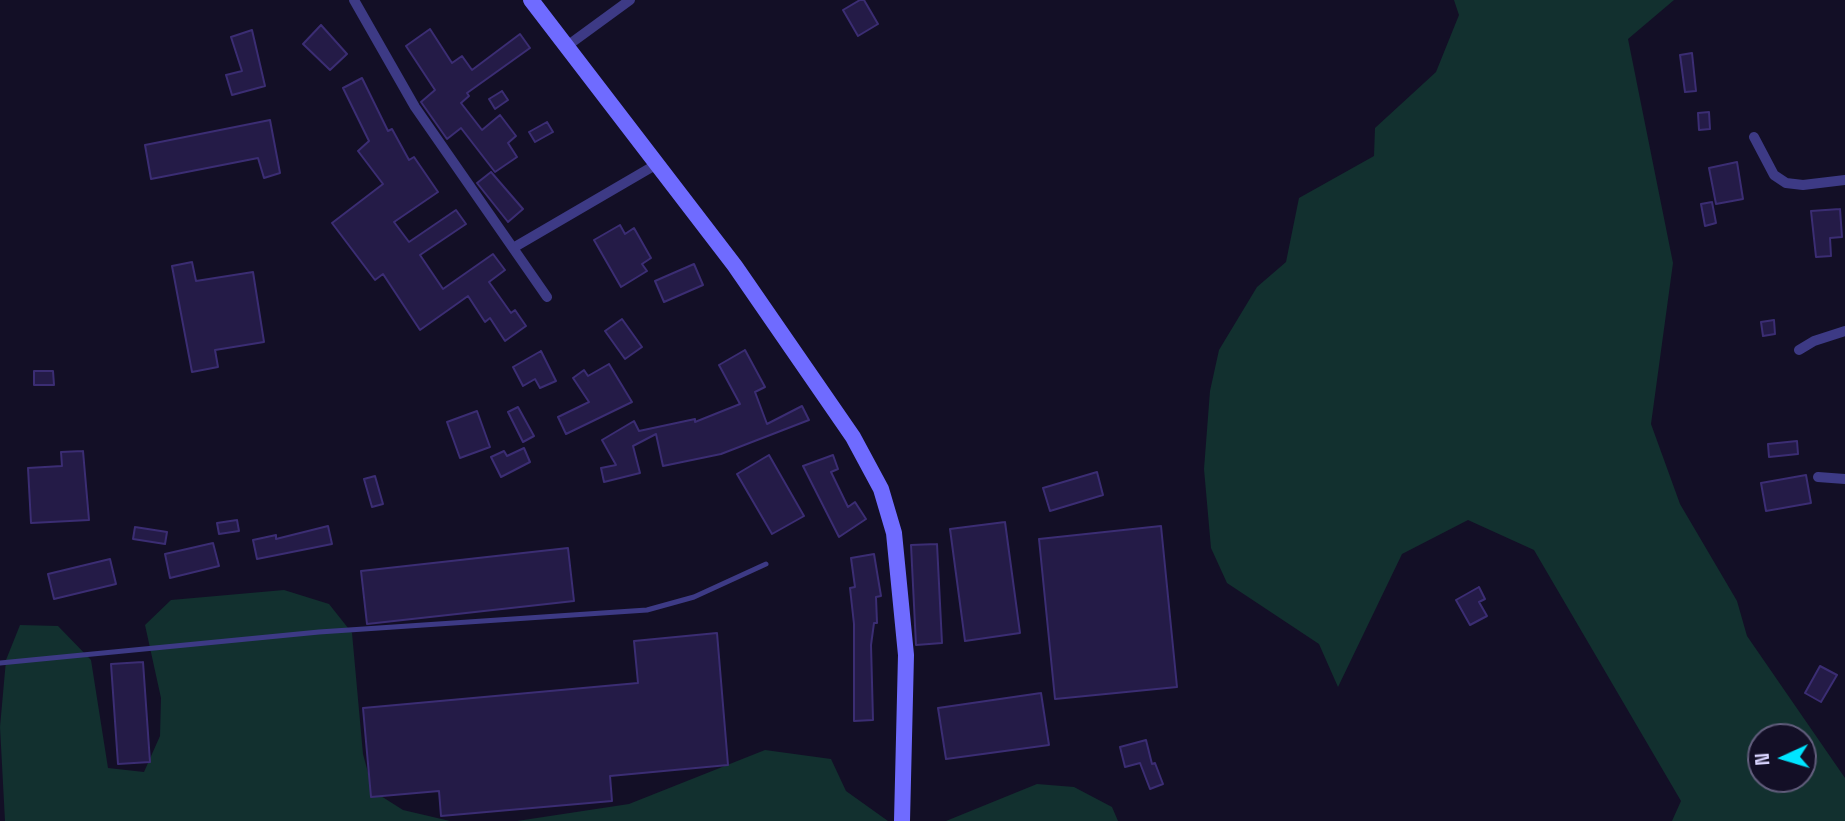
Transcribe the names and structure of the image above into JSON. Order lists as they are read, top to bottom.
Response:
{
  "north": "left"
}
